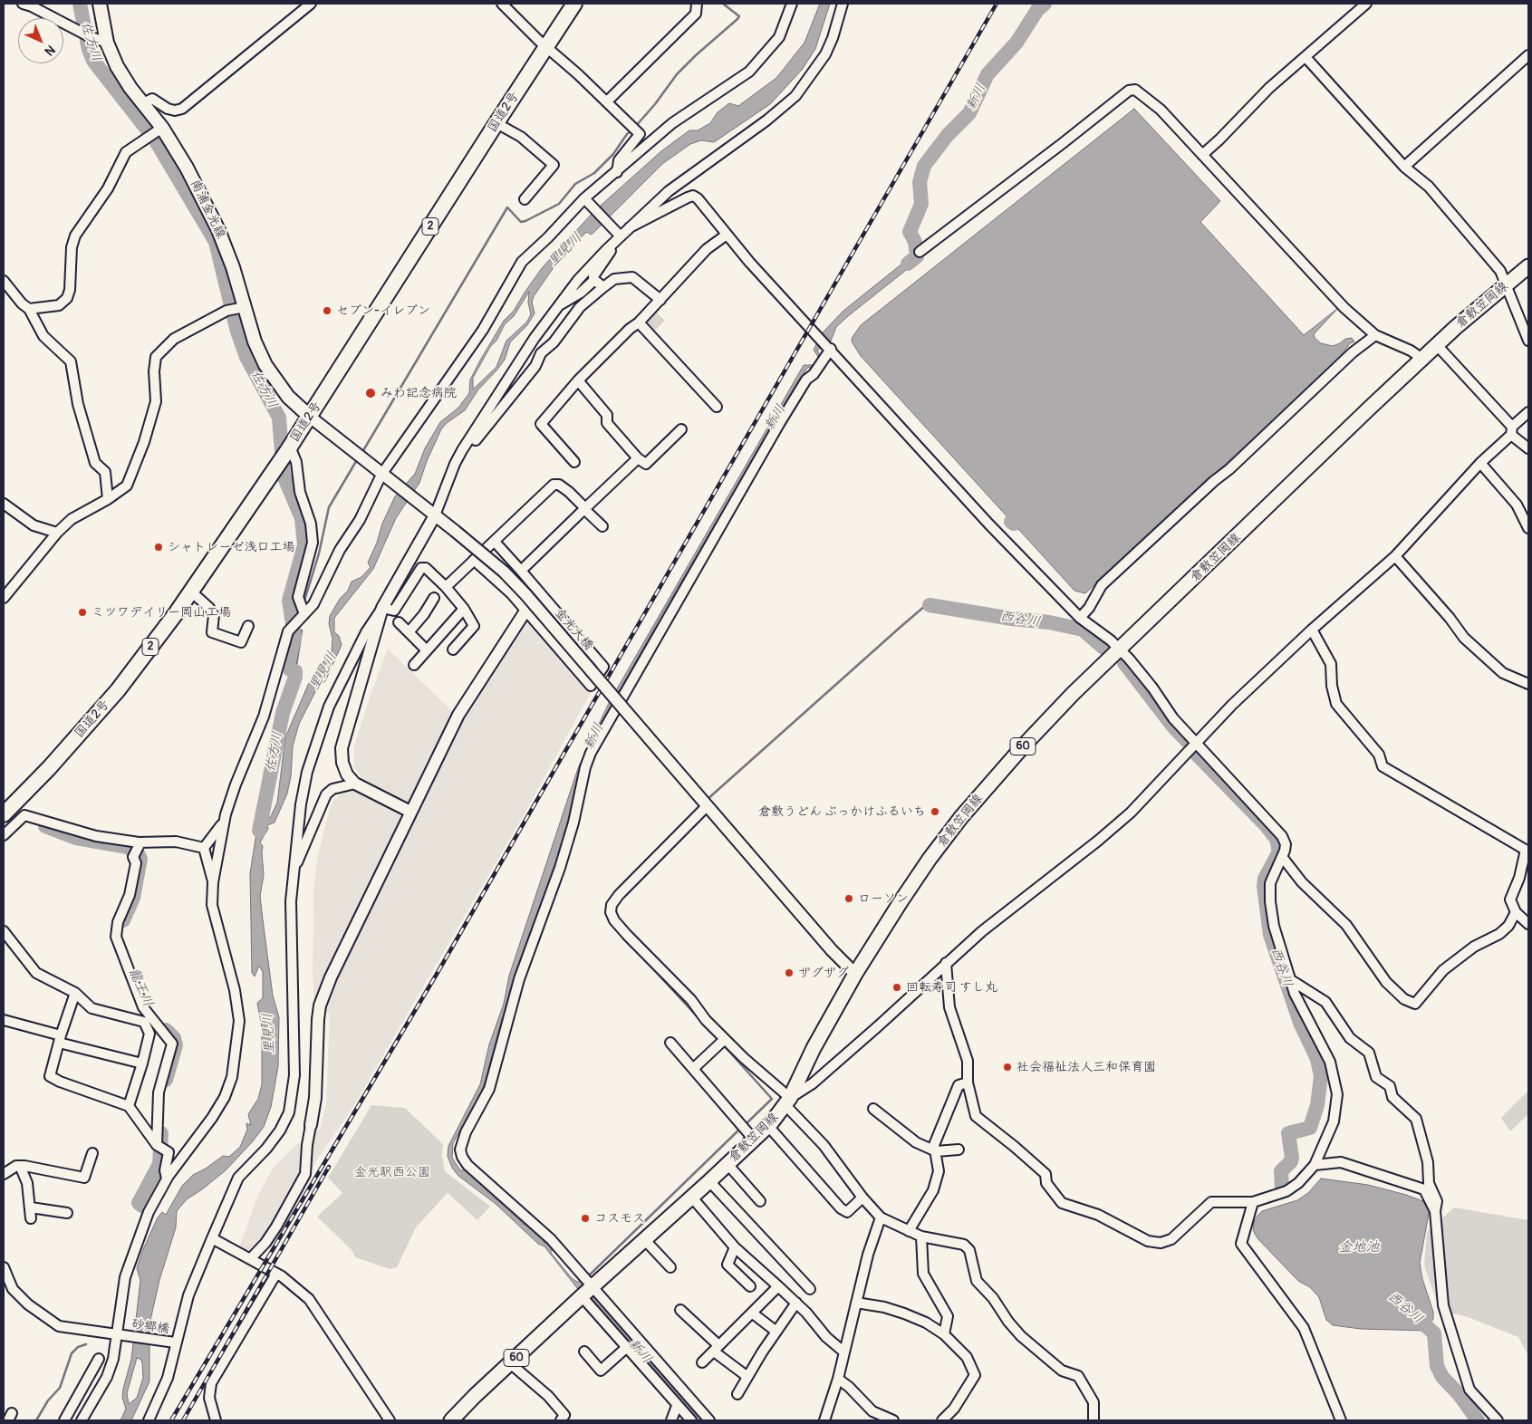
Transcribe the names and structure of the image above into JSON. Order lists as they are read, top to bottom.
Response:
{
  "streets": {
    "highway": ["国道2号", "2"],
    "main road": ["南浦金光線", "倉敷笠岡線", "60"],
    "street": ["金光大橋", "砂郷橋"]
  },
  "crossings": [
    ["国道2号", "南浦金光線"],
    ["国道2号", "金光大橋"],
    ["南浦金光線", "金光大橋"],
    ["倉敷笠岡線", "金光大橋"]
  ],
  "water": [
    "佐方川",
    "新川",
    "里見川",
    "西谷川",
    "龍王川",
    "金地池"
  ],
  "parks": ["金光駅西公園"],
  "places": [
    "セブン-イレブン",
    "みわ記念病院",
    "シャトレーゼ浅口工場",
    "ミツワデイリー岡山工場",
    "倉敷うどん ぶっかけふるいち",
    "ローソン",
    "ザグザグ",
    "回転寿司 すし丸",
    "社会福祉法人三和保育園",
    "コスモス"
  ],
  "north": "bottom right"
}
